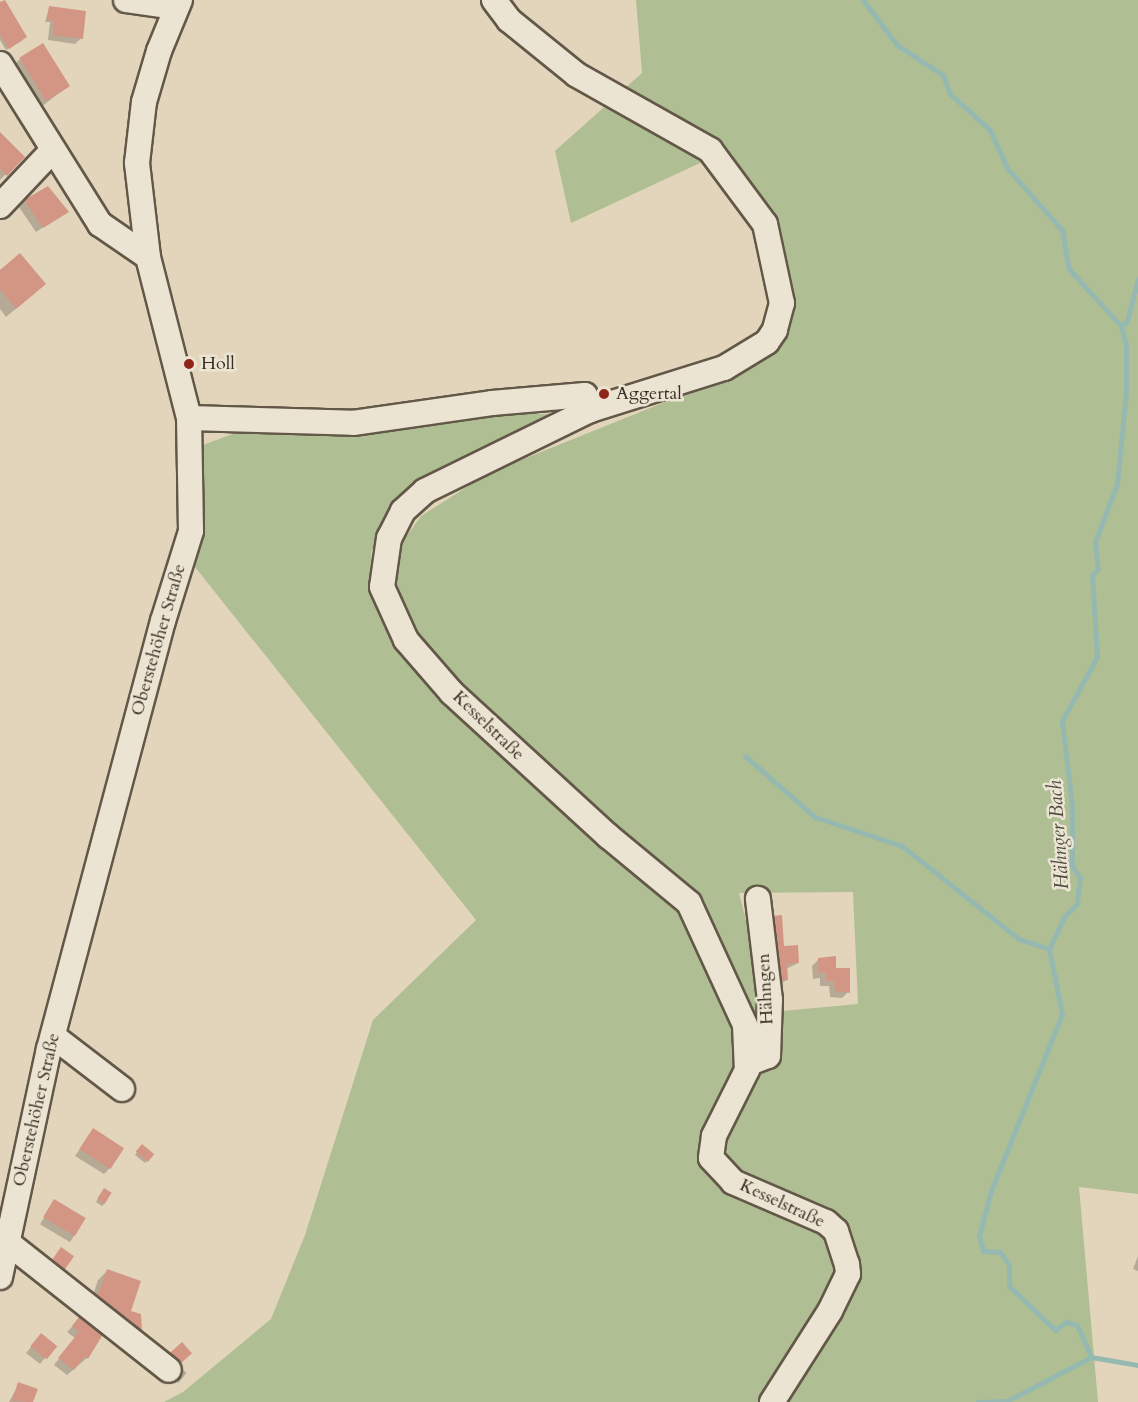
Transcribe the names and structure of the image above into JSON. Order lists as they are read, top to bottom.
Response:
{
  "streets": {
    "street": ["Oberstehöher Straße", "Kesselstraße", "Hähngen"]
  },
  "crossings": [
    ["Kesselstraße", "Hähngen"]
  ],
  "water": ["Hähnger Bach"],
  "places": ["Holl", "Aggertal"]
}
